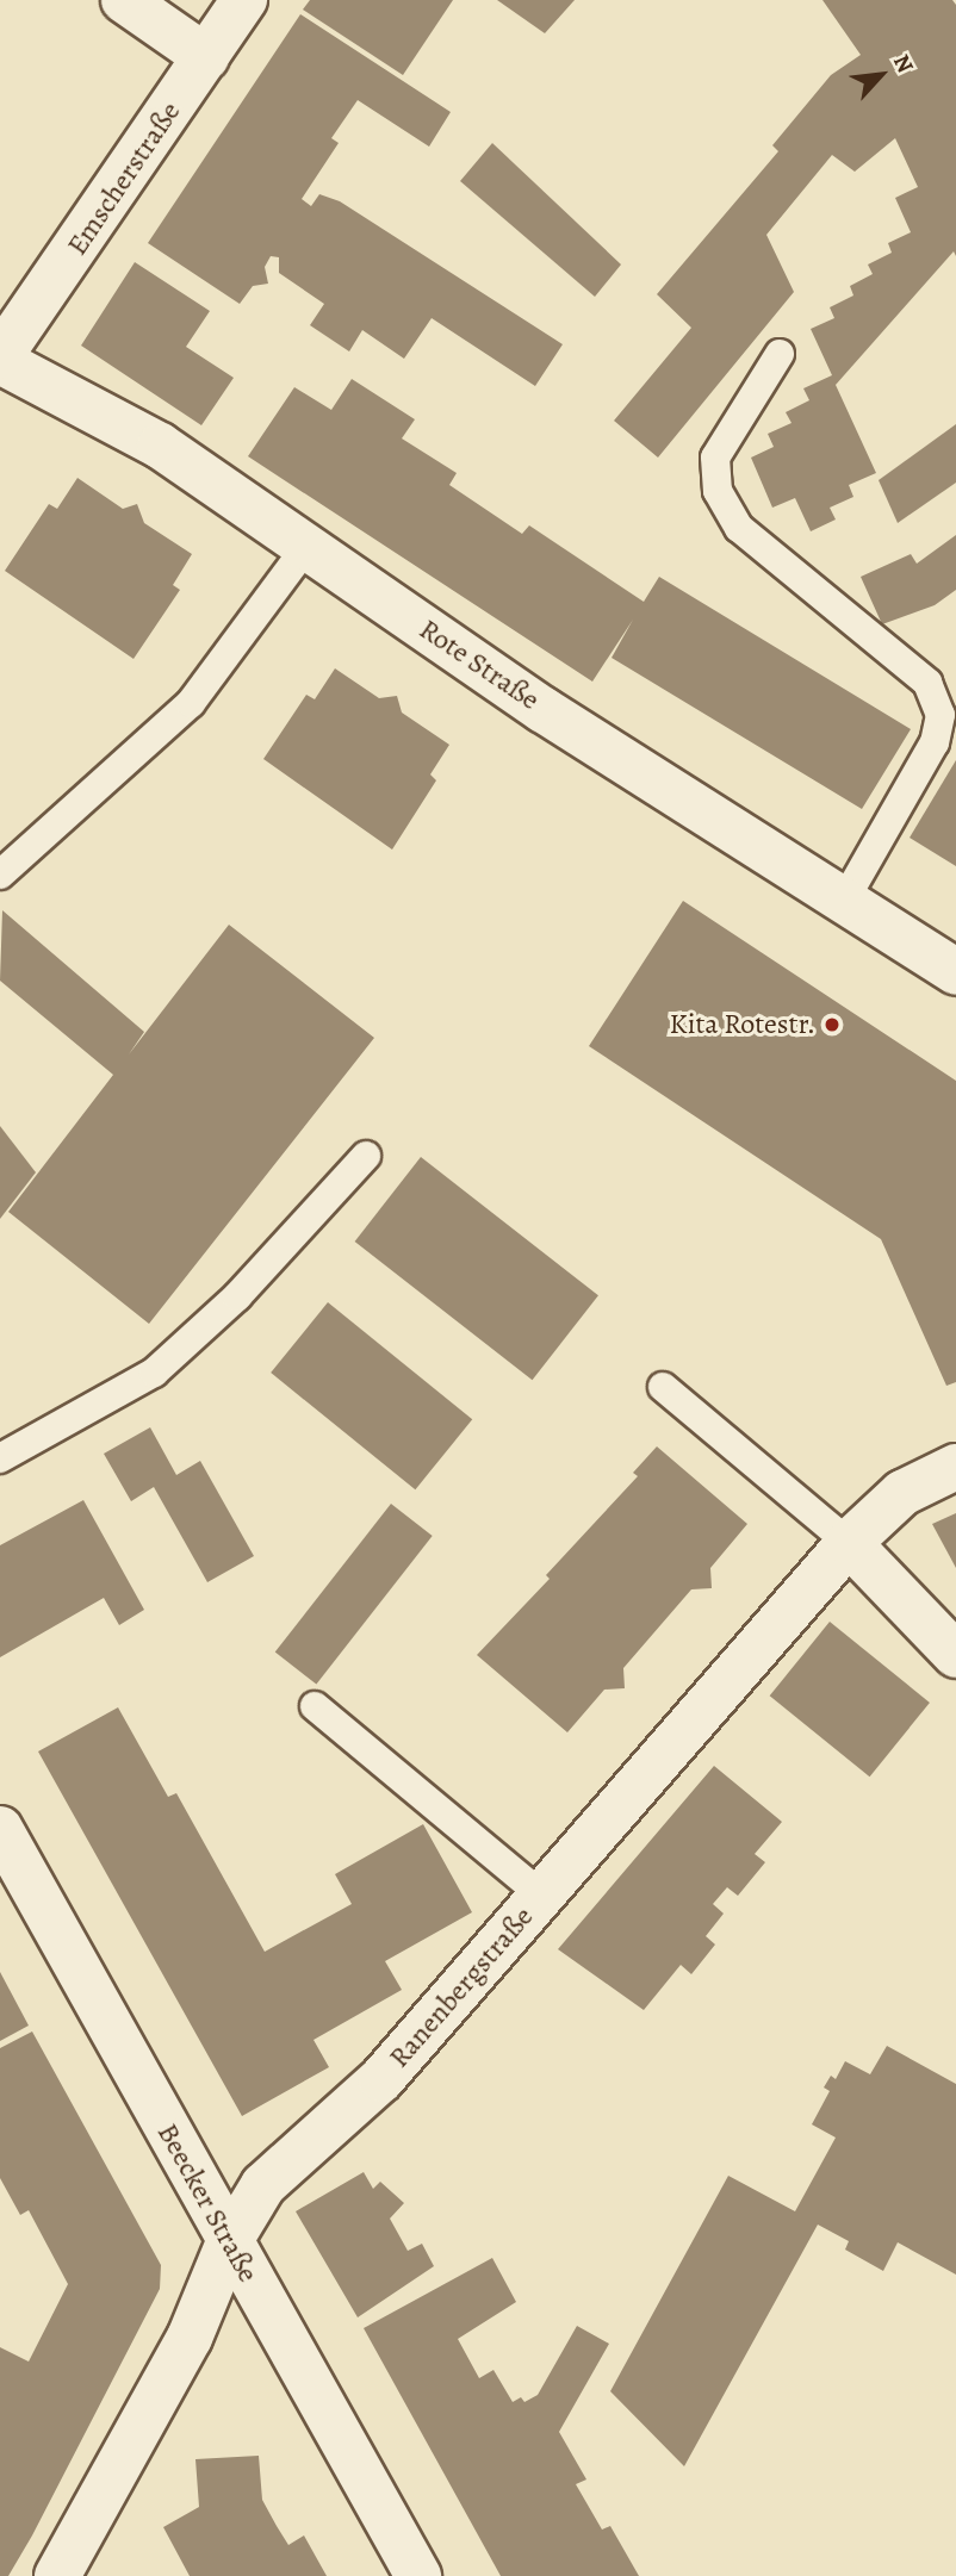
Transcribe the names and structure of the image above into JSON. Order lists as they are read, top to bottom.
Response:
{
  "streets": {
    "street": [
      "Emscherstraße",
      "Rote Straße",
      "Ranenbergstraße",
      "Beecker Straße"
    ]
  },
  "crossings": [
    ["Emscherstraße", "Rote Straße"],
    ["Ranenbergstraße", "Beecker Straße"]
  ],
  "places": ["Kita Rotestr."],
  "north": "top right"
}
